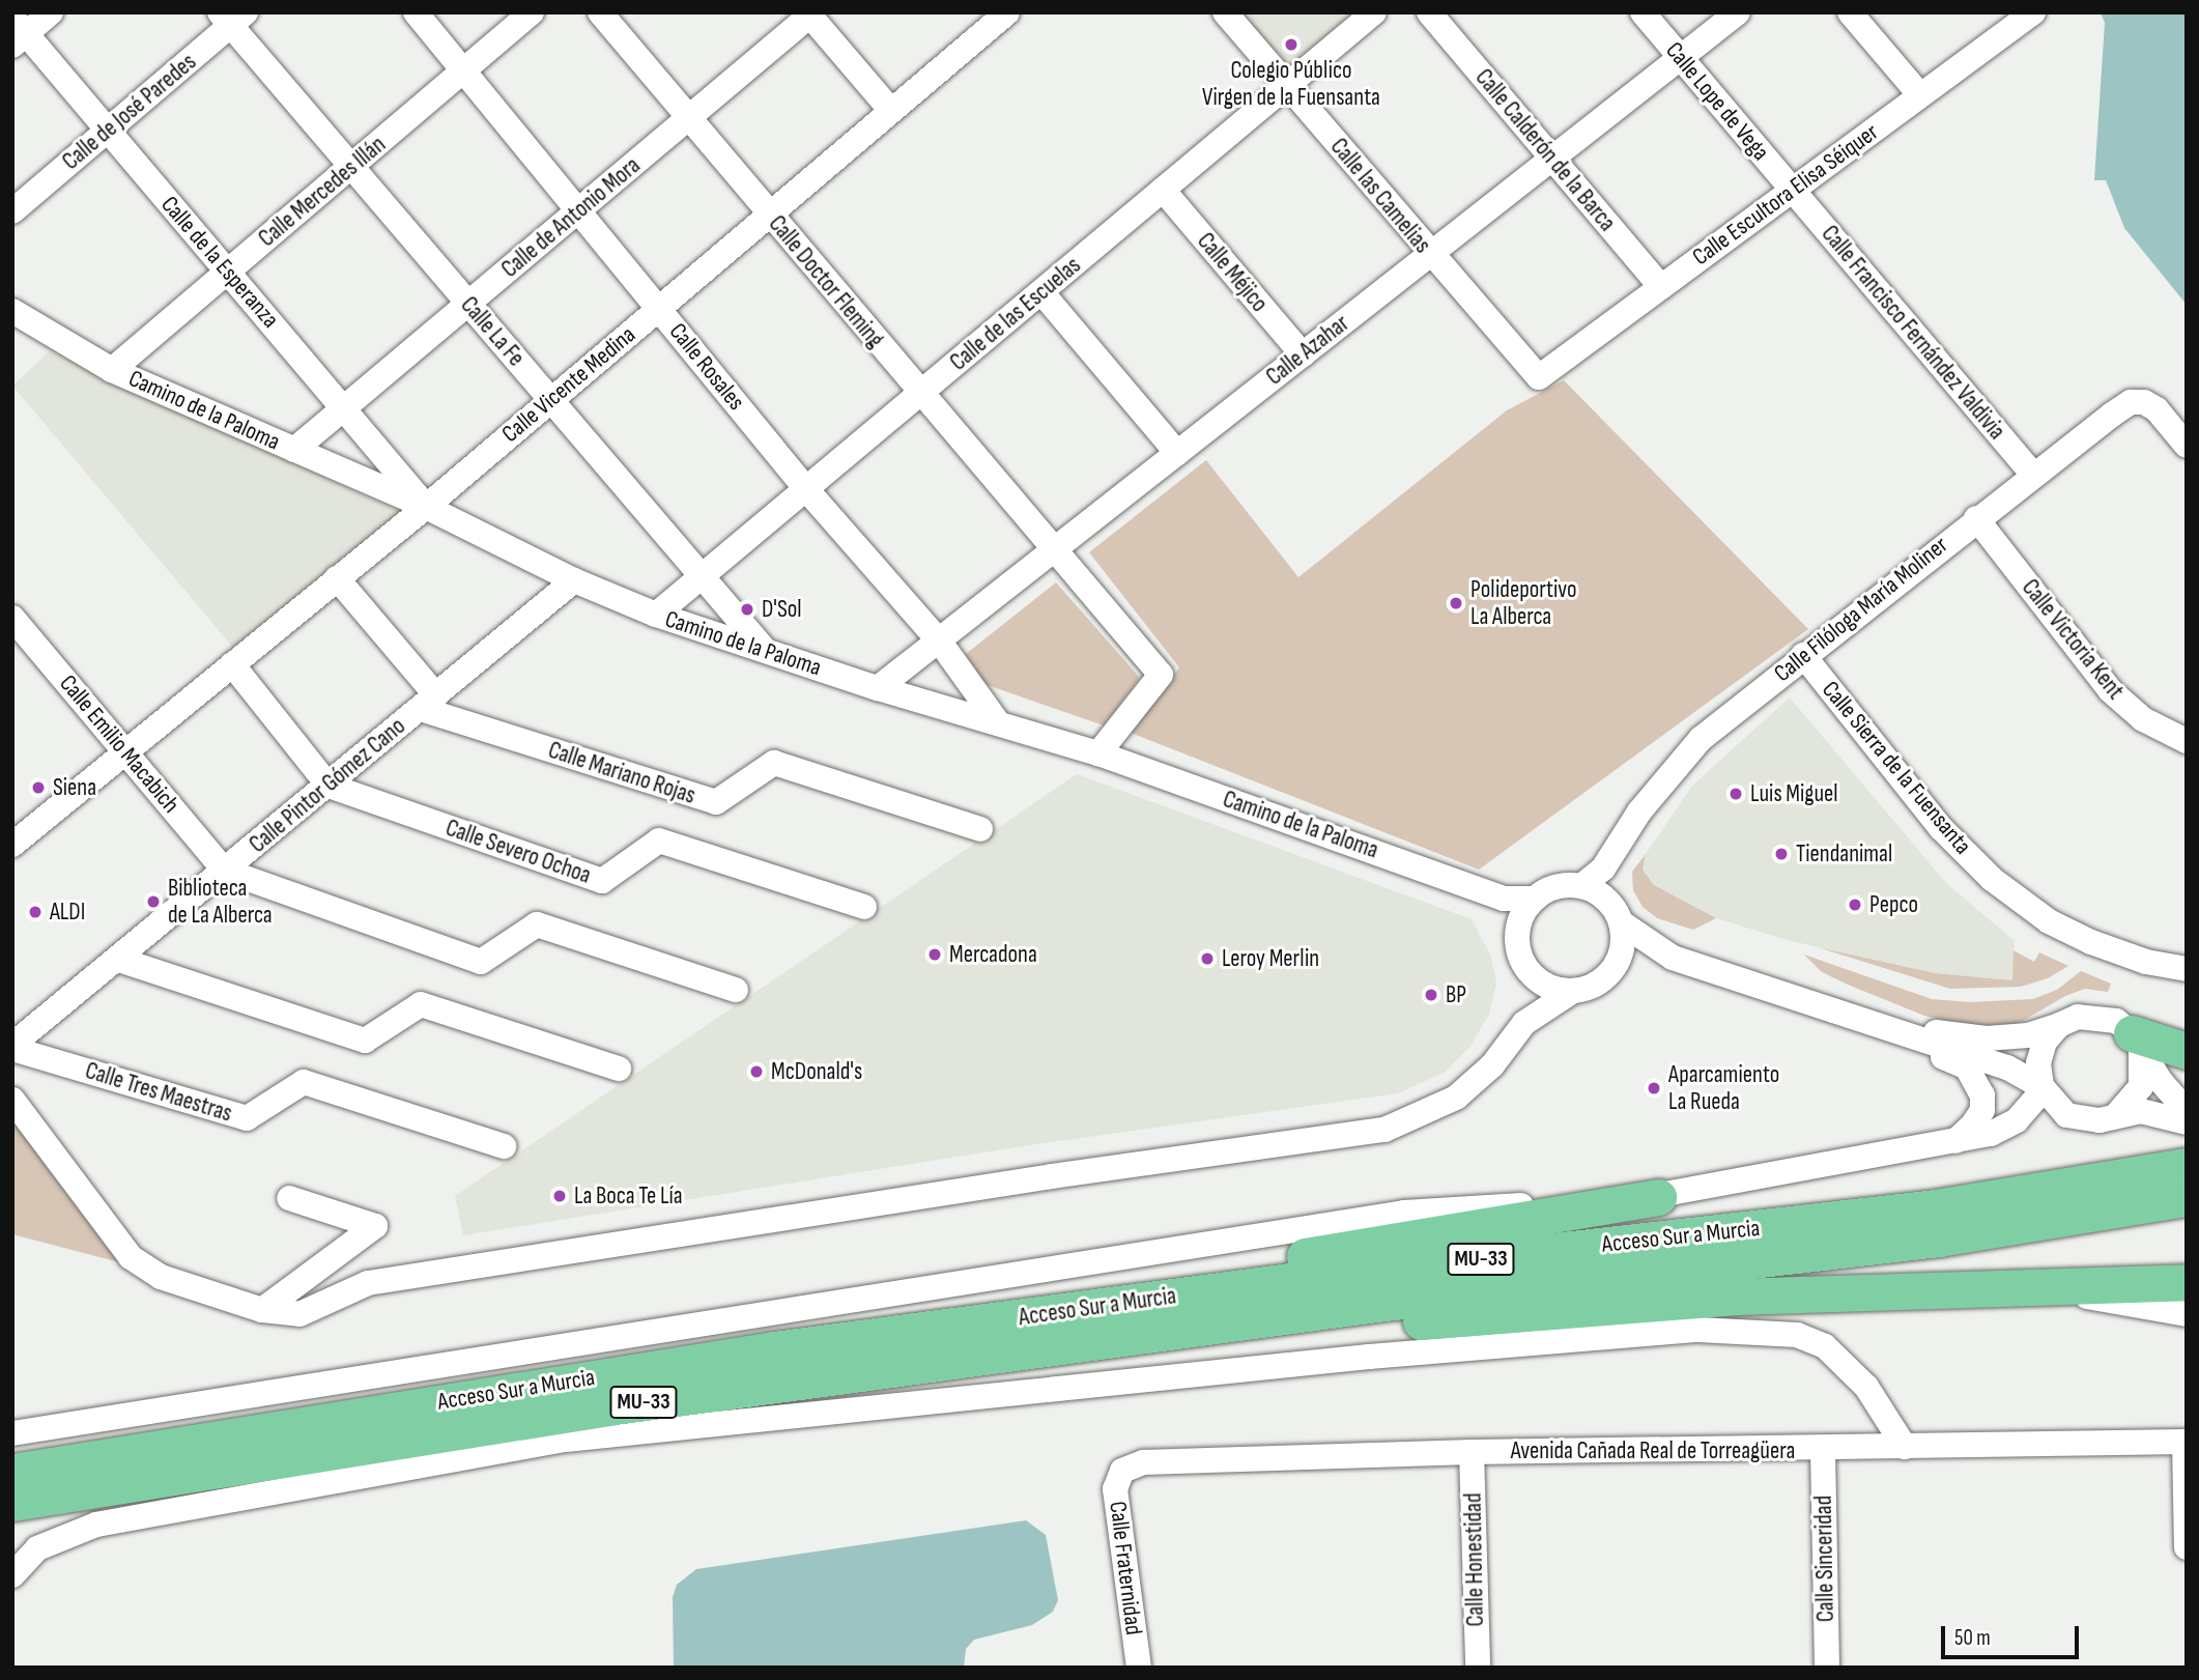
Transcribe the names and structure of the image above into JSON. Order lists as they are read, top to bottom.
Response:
{
  "streets": {
    "highway": ["Acceso Sur a Murcia", "MU-33"],
    "street": [
      "Calle Lope de Vega",
      "Calle de José Paredes",
      "Calle Calderón de la Barca",
      "Calle Mercedes Illán",
      "Calle Escultora Elisa Séiquer",
      "Calle las Camelias",
      "Calle de Antonio Mora",
      "Calle de la Esperanza",
      "Calle Méjico",
      "Calle Doctor Fleming",
      "Calle de las Escuelas",
      "Calle La Fe",
      "Calle Francisco Fernández Valdivia",
      "Calle Azahar",
      "Calle Rosales",
      "Calle Vicente Medina",
      "Camino de la Paloma",
      "Calle Filóloga María Moliner",
      "Calle Victoria Kent",
      "Calle Emilio Macabich",
      "Calle Sierra de la Fuensanta",
      "Calle Mariano Rojas",
      "Calle Pintor Gómez Cano",
      "Calle Severo Ochoa",
      "Calle Tres Maestras",
      "Avenida Cañada Real de Torreagüera",
      "Calle Sinceridad",
      "Calle Honestidad",
      "Calle Fraternidad"
    ]
  },
  "crossings": [
    ["Calle Lope de Vega", "Calle Escultora Elisa Séiquer"],
    ["Calle Lope de Vega", "Calle Francisco Fernández Valdivia"],
    ["Calle Lope de Vega", "Calle Azahar"],
    ["Calle de José Paredes", "Calle de la Esperanza"],
    ["Calle de José Paredes", "Calle La Fe"],
    ["Calle Calderón de la Barca", "Calle Escultora Elisa Séiquer"],
    ["Calle Calderón de la Barca", "Calle Azahar"],
    ["Calle Mercedes Illán", "Calle de la Esperanza"],
    ["Calle Mercedes Illán", "Calle La Fe"],
    ["Calle Mercedes Illán", "Calle Rosales"],
    ["Calle Mercedes Illán", "Camino de la Paloma"],
    ["Calle Escultora Elisa Séiquer", "Calle las Camelias"],
    ["Calle Escultora Elisa Séiquer", "Calle Francisco Fernández Valdivia"],
    ["Calle las Camelias", "Calle de las Escuelas"],
    ["Calle las Camelias", "Calle Azahar"],
    ["Calle de Antonio Mora", "Calle de la Esperanza"],
    ["Calle de Antonio Mora", "Calle Doctor Fleming"],
    ["Calle de Antonio Mora", "Calle La Fe"],
    ["Calle de Antonio Mora", "Calle Rosales"],
    ["Calle de Antonio Mora", "Camino de la Paloma"],
    ["Calle de la Esperanza", "Calle Vicente Medina"],
    ["Calle de la Esperanza", "Camino de la Paloma"],
    ["Calle Méjico", "Calle de las Escuelas"],
    ["Calle Méjico", "Calle Azahar"],
    ["Calle Doctor Fleming", "Calle de las Escuelas"],
    ["Calle Doctor Fleming", "Calle Azahar"],
    ["Calle Doctor Fleming", "Calle Vicente Medina"],
    ["Calle Doctor Fleming", "Camino de la Paloma"],
    ["Calle de las Escuelas", "Calle La Fe"],
    ["Calle de las Escuelas", "Calle Rosales"],
    ["Calle de las Escuelas", "Camino de la Paloma"],
    ["Calle La Fe", "Calle Vicente Medina"],
    ["Calle La Fe", "Camino de la Paloma"],
    ["Calle Francisco Fernández Valdivia", "Calle Filóloga María Moliner"],
    ["Calle Azahar", "Calle Rosales"],
    ["Calle Azahar", "Camino de la Paloma"],
    ["Calle Rosales", "Calle Vicente Medina"],
    ["Calle Rosales", "Camino de la Paloma"],
    ["Calle Vicente Medina", "Camino de la Paloma"],
    ["Calle Vicente Medina", "Calle Emilio Macabich"],
    ["Camino de la Paloma", "Calle Filóloga María Moliner"],
    ["Camino de la Paloma", "Calle Pintor Gómez Cano"],
    ["Calle Filóloga María Moliner", "Calle Victoria Kent"],
    ["Calle Filóloga María Moliner", "Calle Sierra de la Fuensanta"],
    ["Calle Emilio Macabich", "Calle Pintor Gómez Cano"],
    ["Calle Mariano Rojas", "Calle Pintor Gómez Cano"],
    ["Calle Pintor Gómez Cano", "Calle Severo Ochoa"],
    ["Calle Pintor Gómez Cano", "Calle Tres Maestras"],
    ["Avenida Cañada Real de Torreagüera", "Calle Sinceridad"],
    ["Avenida Cañada Real de Torreagüera", "Calle Honestidad"],
    ["Avenida Cañada Real de Torreagüera", "Calle Fraternidad"]
  ],
  "places": [
    "Colegio Público Virgen de la Fuensanta",
    "Polideportivo La Alberca",
    "D'Sol",
    "Siena",
    "Luis Miguel",
    "Tiendanimal",
    "Biblioteca de La Alberca",
    "Pepco",
    "ALDI",
    "Mercadona",
    "Leroy Merlin",
    "BP",
    "McDonald's",
    "Aparcamiento La Rueda",
    "La Boca Te Lía"
  ],
  "scale_bar": "50 m"
}
